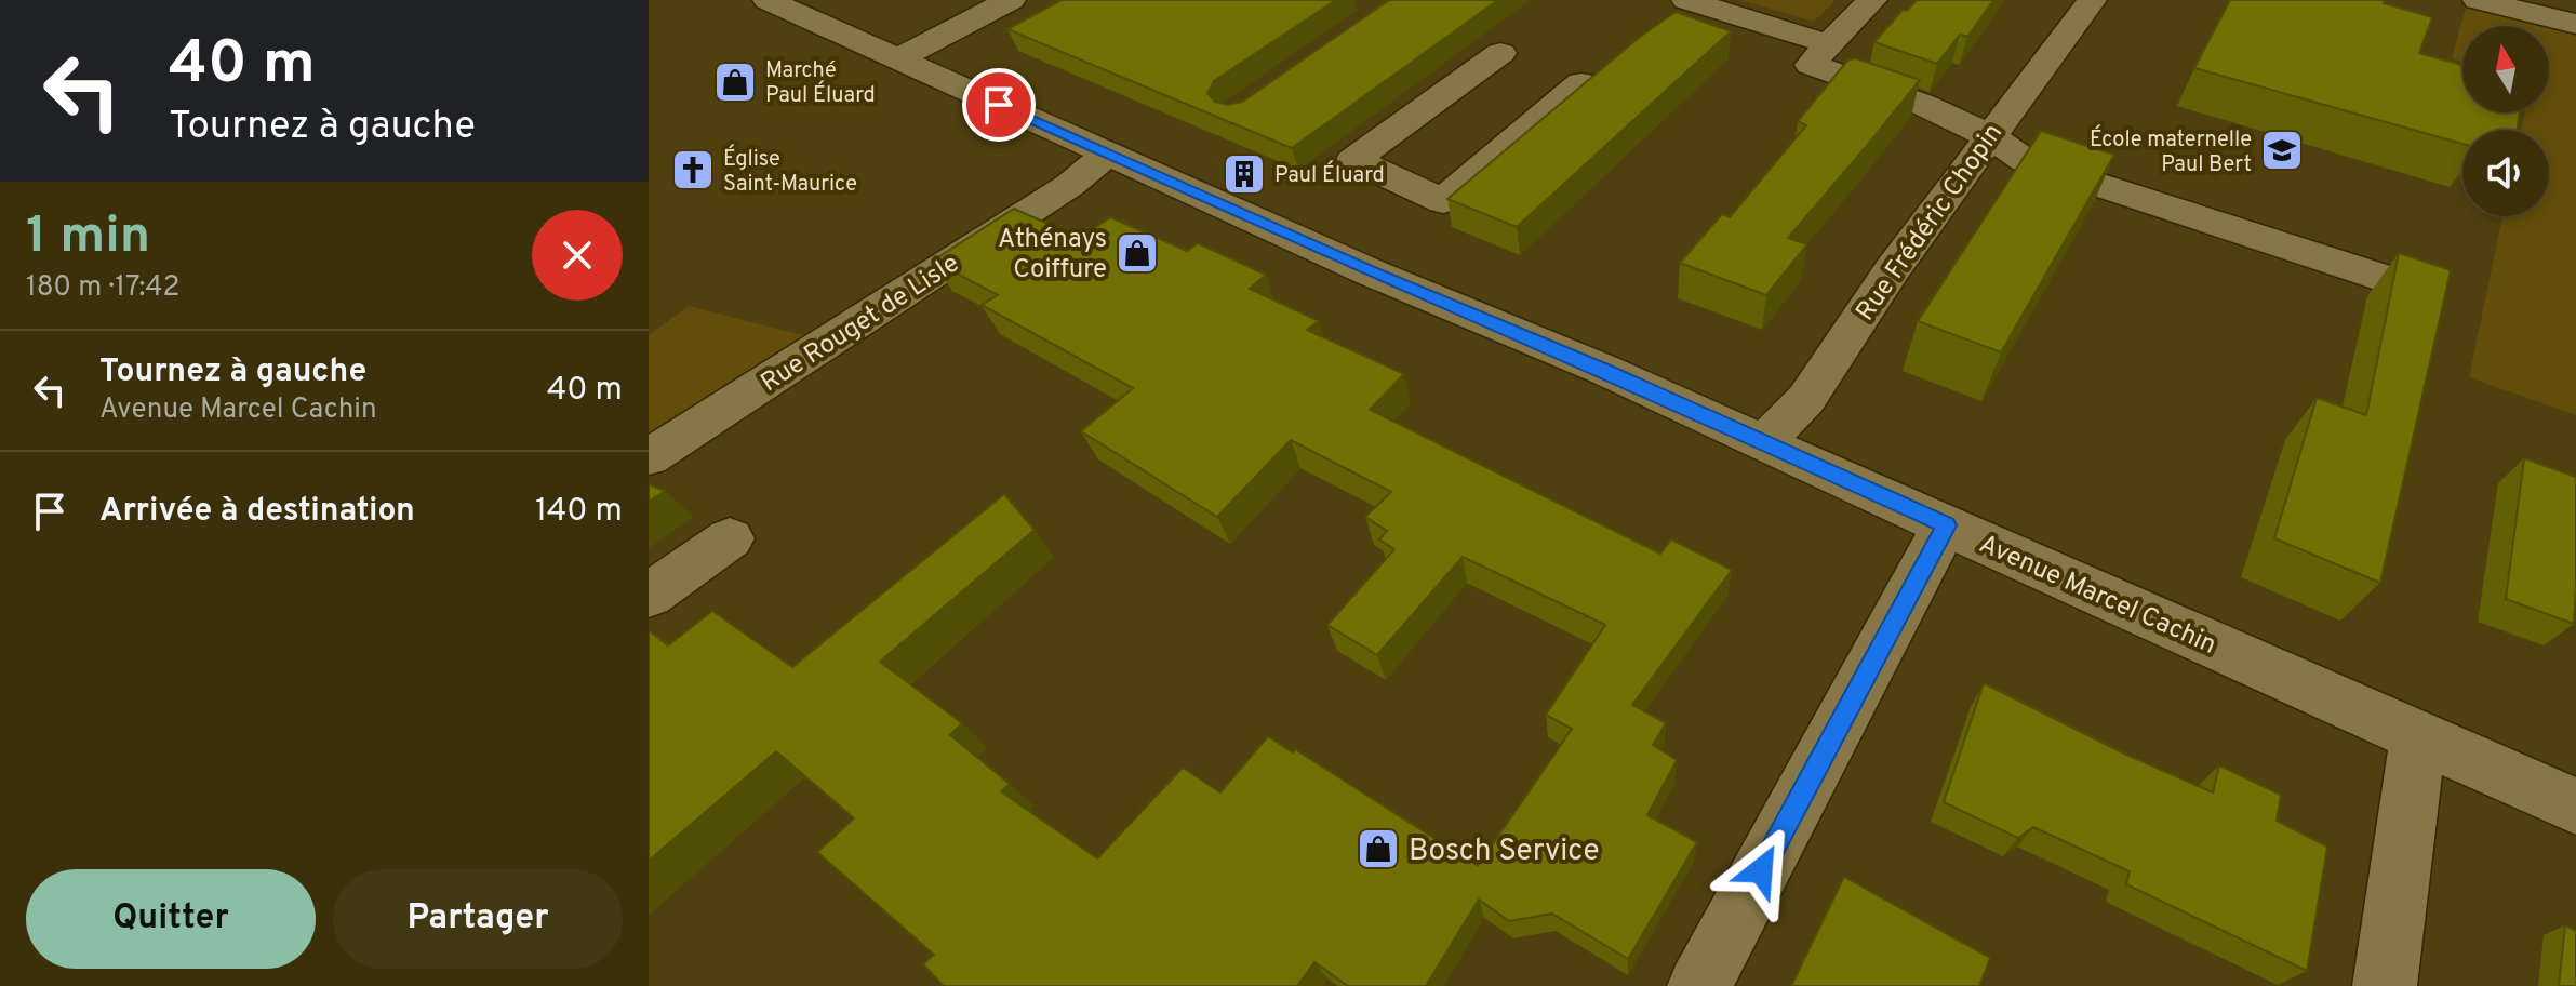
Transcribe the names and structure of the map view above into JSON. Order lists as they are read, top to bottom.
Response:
{
  "streets": {
    "street": ["Rue Frédéric Chopin", "Rue Rouget de Lisle", "Avenue Marcel Cachin"]
  },
  "crossings": [
    ["Rue Frédéric Chopin", "Avenue Marcel Cachin"],
    ["Rue Rouget de Lisle", "Avenue Marcel Cachin"]
  ],
  "places": {
    "shop": ["Marché Paul Éluard", "Athénays Coiffure", "Bosch Service"],
    "school or university": ["École maternelle Paul Bert"],
    "church": ["Église Saint-Maurice"],
    "building": ["Paul Éluard"]
  },
  "north": "top",
  "page": {
    "turn": ["40 m", "Tournez à gauche"],
    "heading": ["1 min", "180 m · 17:42"],
    "list": [
      {
        "name": "Tournez à gauche",
        "note": "Avenue Marcel Cachin",
        "value": "40 m"
      },
      {
        "name": "Arrivée à destination",
        "value": "140 m"
      }
    ],
    "buttons": ["Quitter", "Partager"]
  }
}
